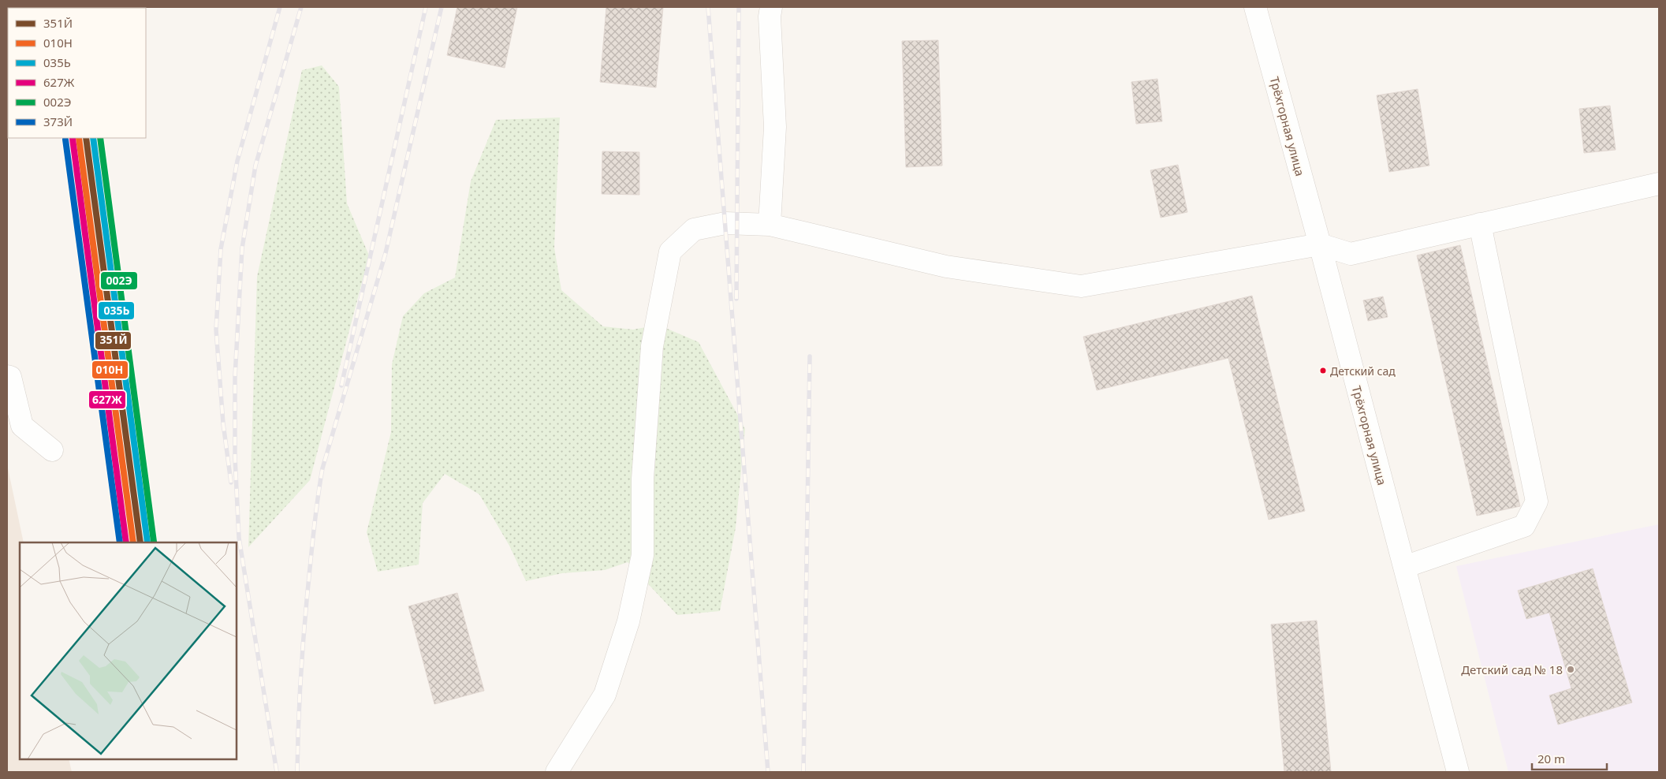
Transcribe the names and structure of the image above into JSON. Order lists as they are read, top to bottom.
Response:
{
  "streets": {
    "street": ["Трёхгорная улица"]
  },
  "places": ["Детский сад", "Детский сад № 18"],
  "lines": [
    "transit line 351Й",
    "transit line 010Н",
    "transit line 035Ь",
    "transit line 002Э",
    "transit line 627Ж",
    "transit line 373Й"
  ],
  "legend": [
    "351Й",
    "010Н",
    "035Ь",
    "627Ж",
    "002Э",
    "373Й"
  ],
  "scale_bar": "20 m"
}
